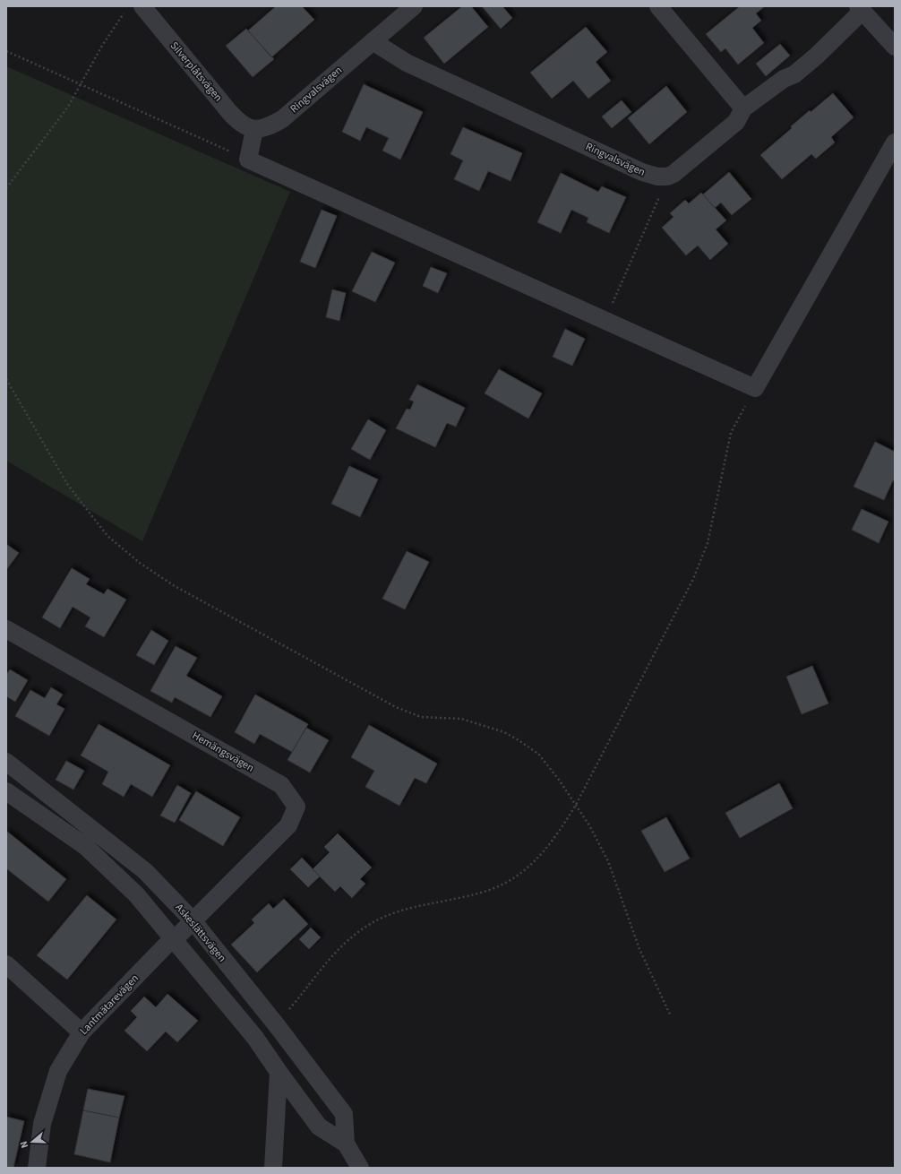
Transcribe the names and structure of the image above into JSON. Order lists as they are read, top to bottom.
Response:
{
  "streets": {
    "street": [
      "Silverplåtsvägen",
      "Ringvalsvägen",
      "Hemängsvägen",
      "Askeslättsvägen",
      "Lantmätarevägen"
    ]
  },
  "crossings": [
    ["Silverplåtsvägen", "Ringvalsvägen"],
    ["Hemängsvägen", "Askeslättsvägen"],
    ["Hemängsvägen", "Lantmätarevägen"],
    ["Askeslättsvägen", "Lantmätarevägen"]
  ],
  "north": "left"
}
